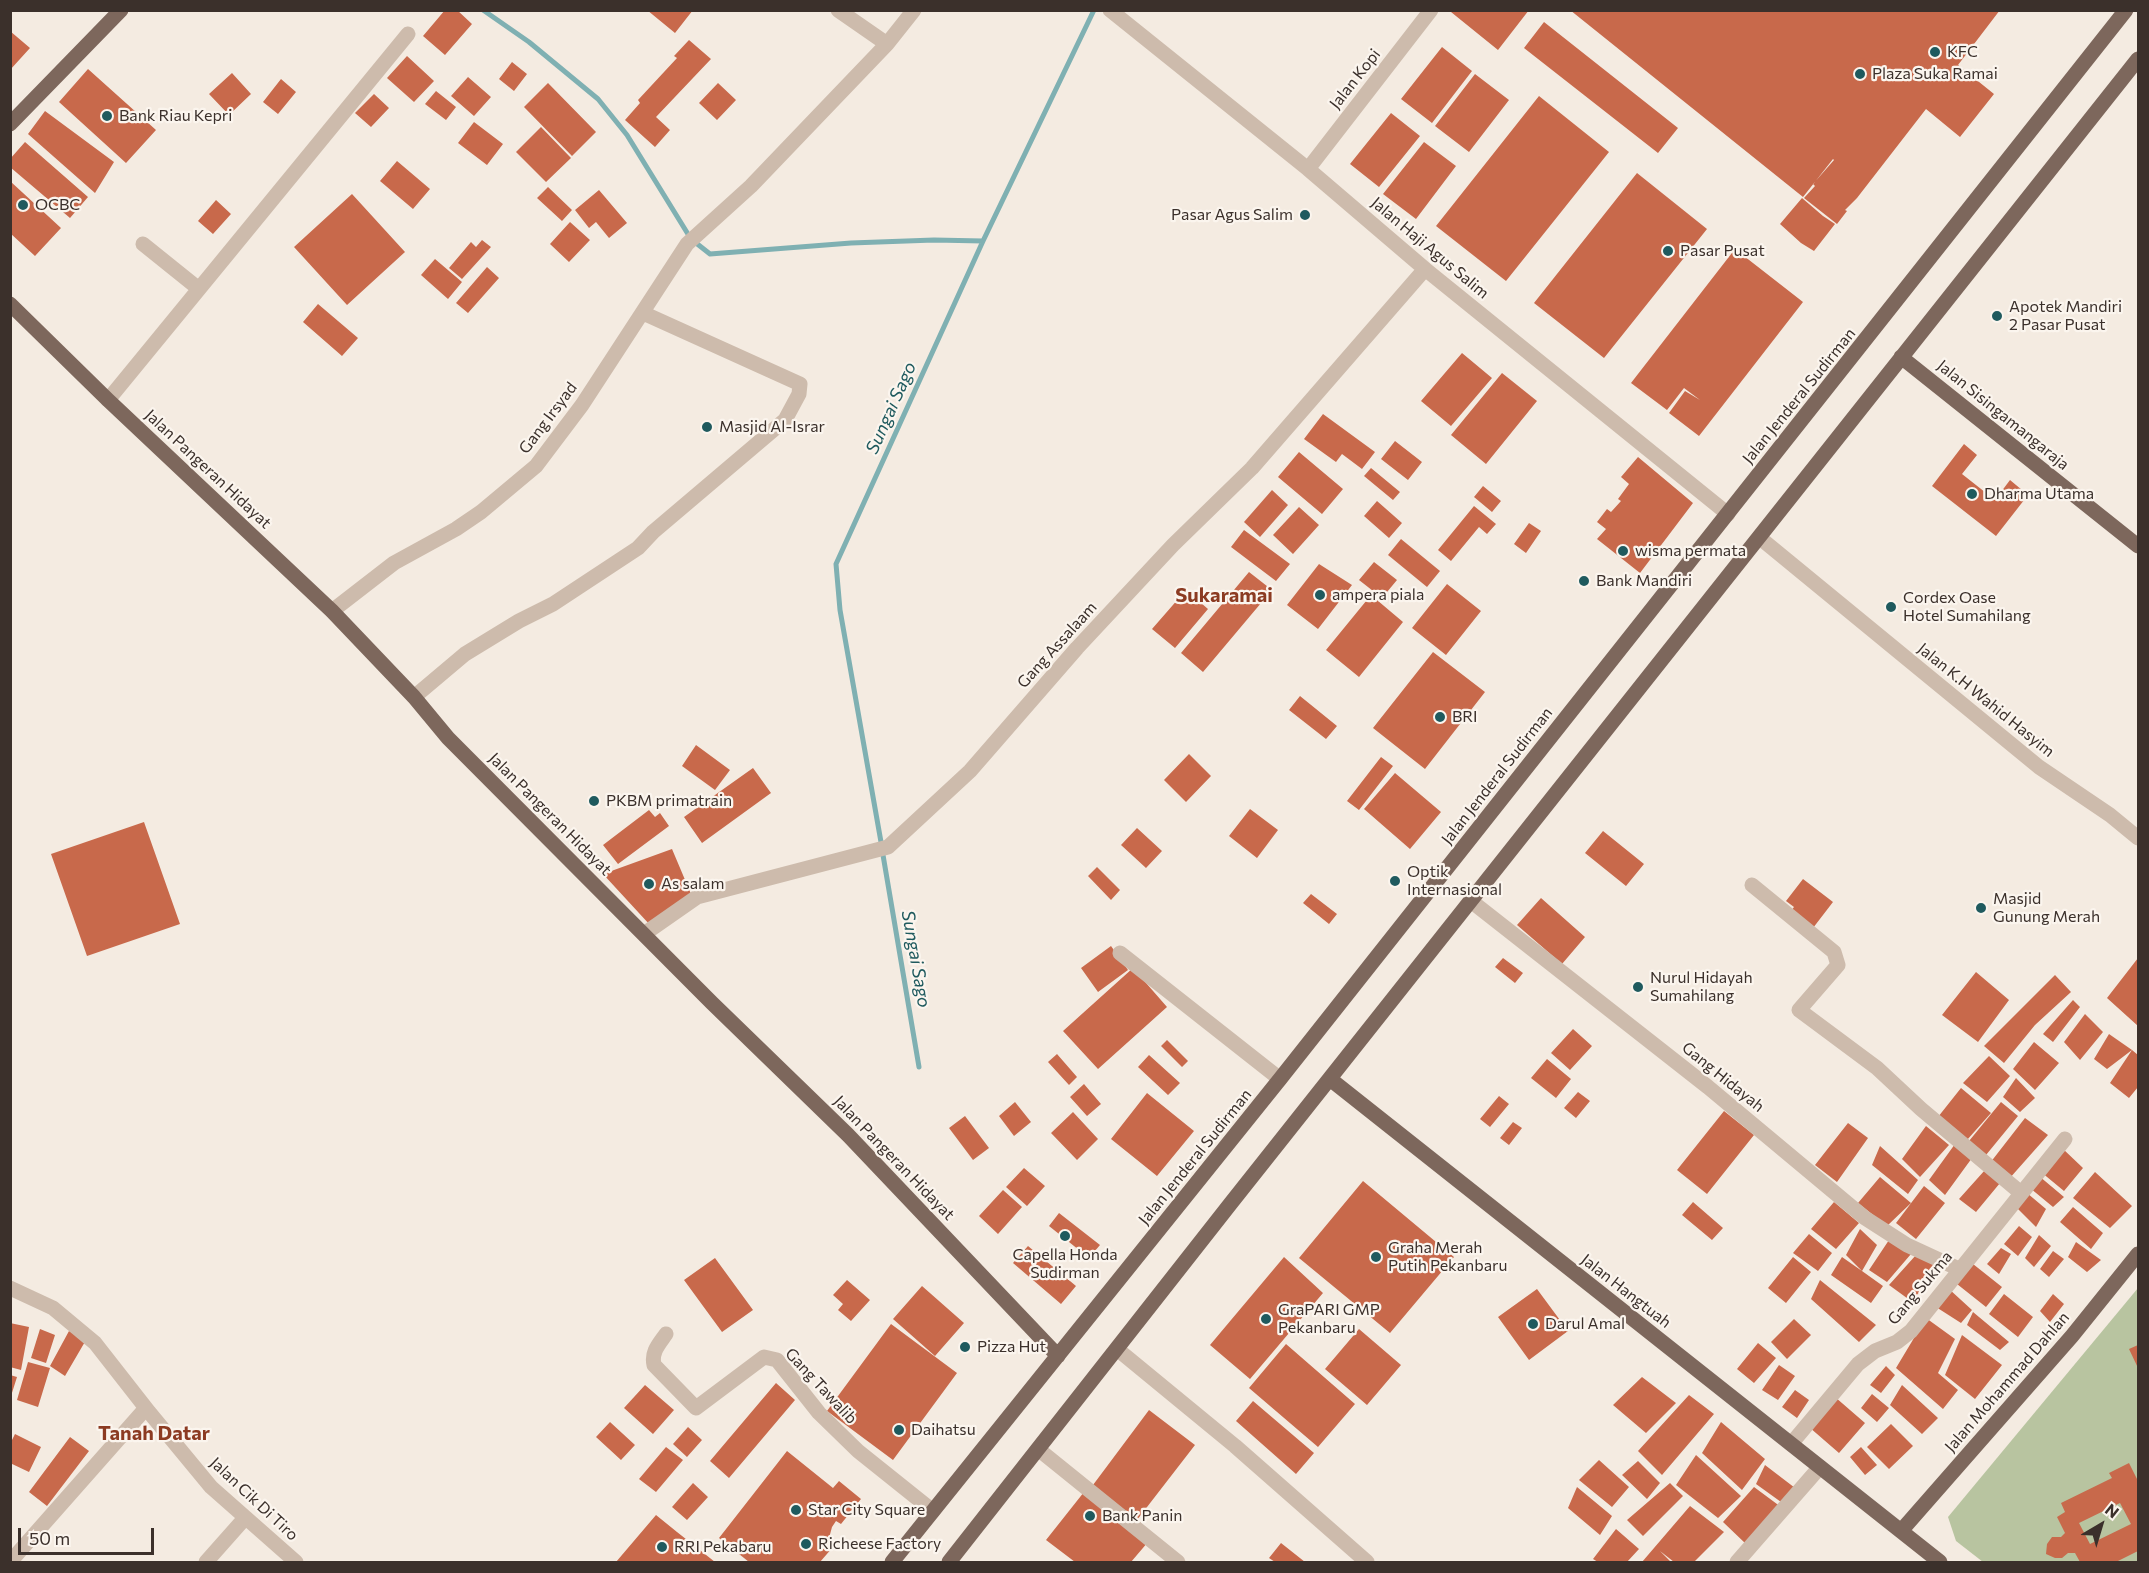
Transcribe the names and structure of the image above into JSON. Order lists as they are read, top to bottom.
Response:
{
  "streets": {
    "main road": [
      "Jalan Jenderal Sudirman",
      "Jalan Sisingamangaraja",
      "Jalan Pangeran Hidayat",
      "Jalan Hangtuah",
      "Jalan Mohammad Dahlan"
    ],
    "street": [
      "Jalan Kopi",
      "Jalan Haji Agus Salim",
      "Gang Irsyad",
      "Gang Assalaam",
      "Jalan K.H Wahid Hasyim",
      "Gang Hidayah",
      "Gang Sukma",
      "Gang Tawalib",
      "Jalan Cik Di Tiro"
    ]
  },
  "crossings": [
    ["Jalan Kopi", "Jalan Haji Agus Salim"],
    ["Jalan Haji Agus Salim", "Jalan Jenderal Sudirman"],
    ["Jalan Haji Agus Salim", "Gang Assalaam"],
    ["Jalan Jenderal Sudirman", "Jalan Pangeran Hidayat"],
    ["Jalan Jenderal Sudirman", "Gang Tawalib"],
    ["Gang Irsyad", "Jalan Pangeran Hidayat"],
    ["Jalan Pangeran Hidayat", "Gang Assalaam"],
    ["Gang Hidayah", "Gang Sukma"],
    ["Gang Sukma", "Jalan Hangtuah"],
    ["Jalan Hangtuah", "Jalan Mohammad Dahlan"]
  ],
  "districts": ["Sukaramai", "Tanah Datar"],
  "water": ["Sungai Sago"],
  "places": [
    "KFC",
    "Plaza Suka Ramai",
    "Bank Riau Kepri",
    "OCBC",
    "Pasar Agus Salim",
    "Pasar Pusat",
    "Apotek Mandiri 2 Pasar Pusat",
    "Masjid Al-Israr",
    "Dharma Utama",
    "wisma permata",
    "Bank Mandiri",
    "ampera piala",
    "Cordex Oase Hotel Sumahilang",
    "BRI",
    "PKBM primatrain",
    "Optik Internasional",
    "As salam",
    "Masjid Gunung Merah",
    "Nurul Hidayah Sumahilang",
    "Capella Honda Sudirman",
    "Graha Merah Putih Pekanbaru",
    "GraPARI GMP Pekanbaru",
    "Darul Amal",
    "Pizza Hut",
    "Daihatsu",
    "Star City Square",
    "Bank Panin",
    "Richeese Factory",
    "RRI Pekabaru"
  ],
  "scale_bar": "50 m",
  "north": "top right"
}
